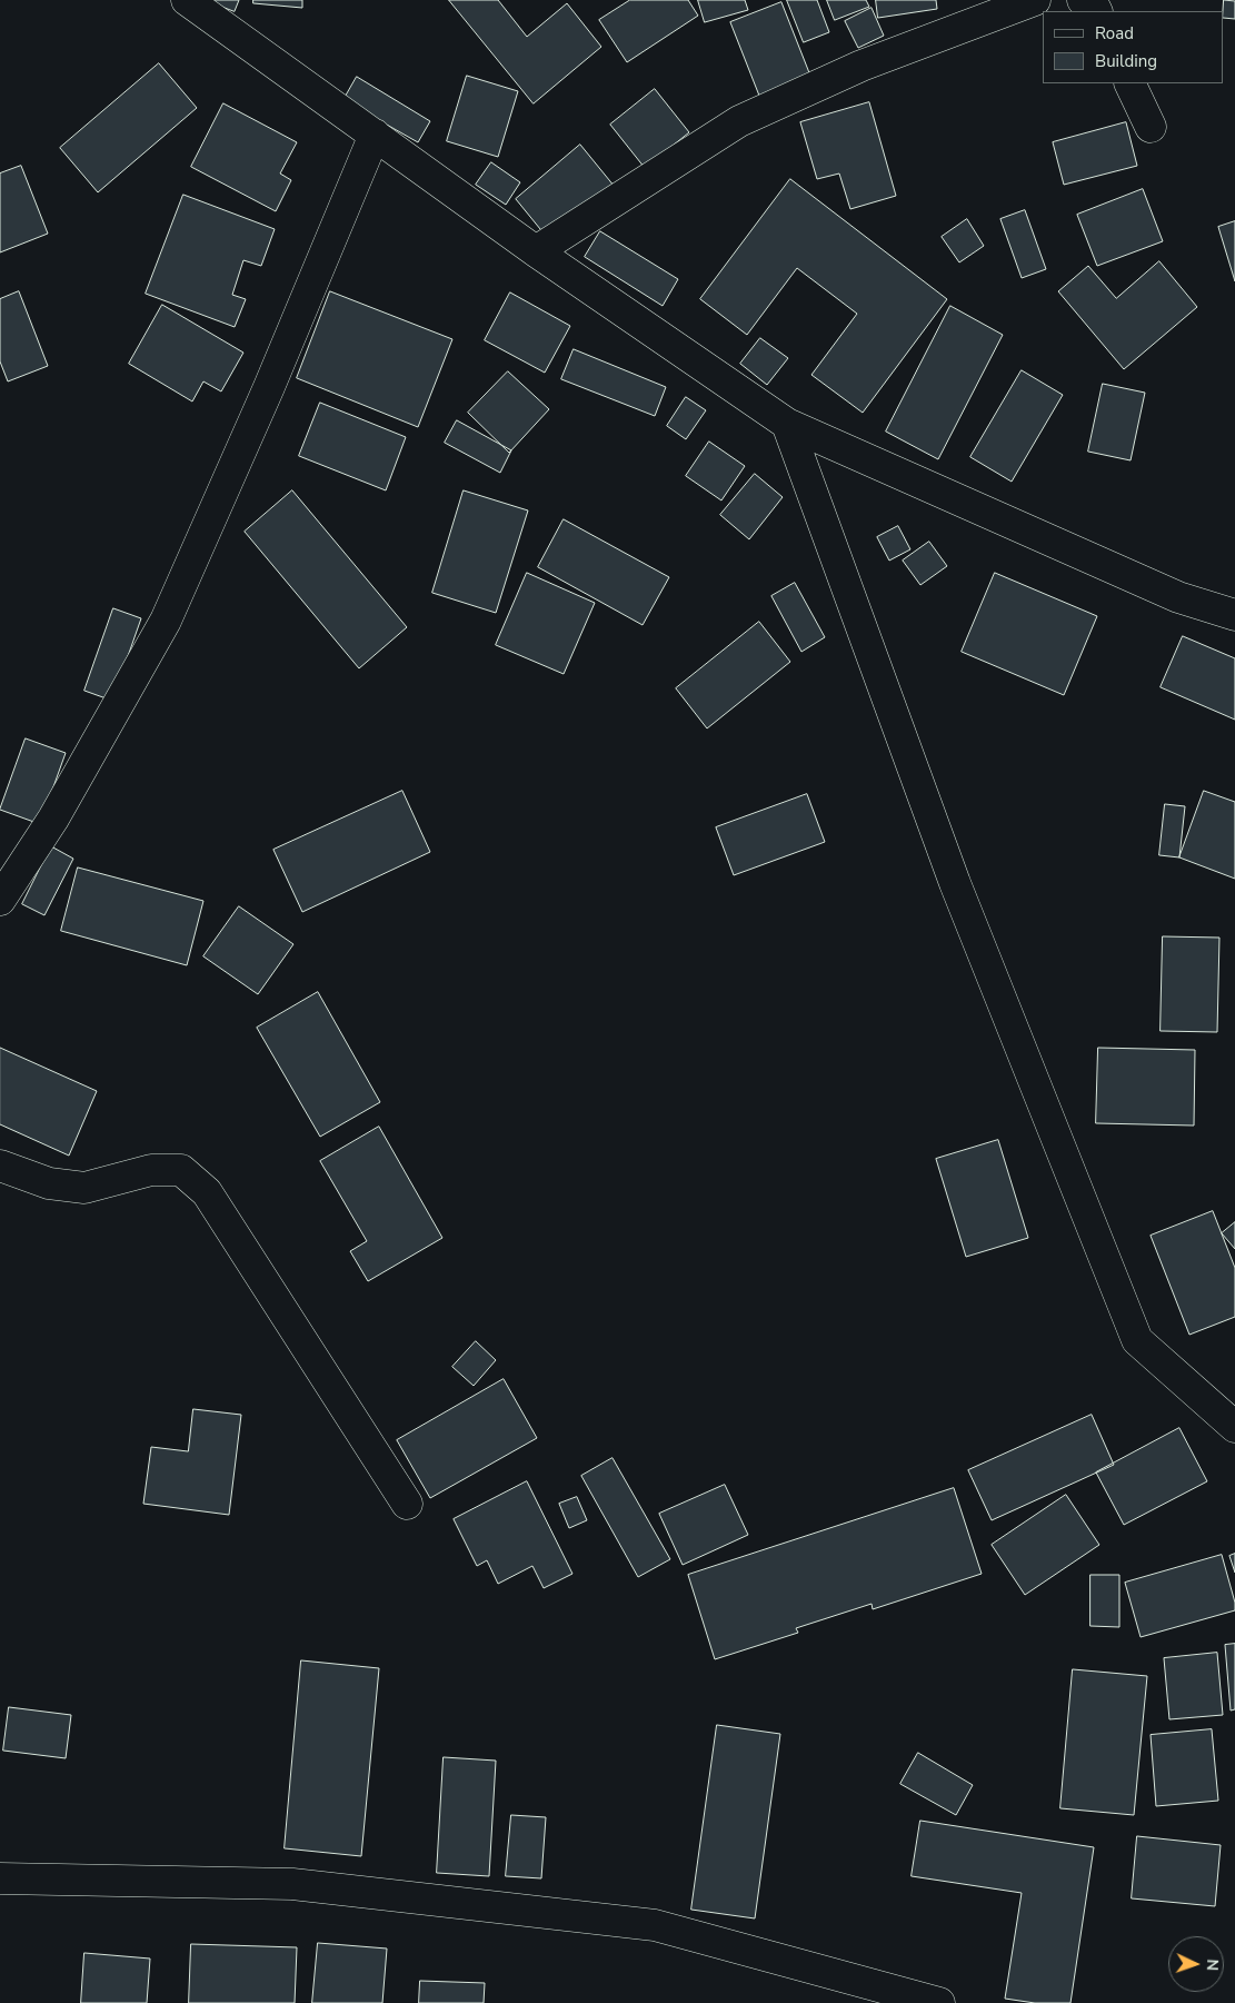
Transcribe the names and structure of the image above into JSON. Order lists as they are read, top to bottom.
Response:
{
  "legend": ["Road", "Building"],
  "north": "right"
}
